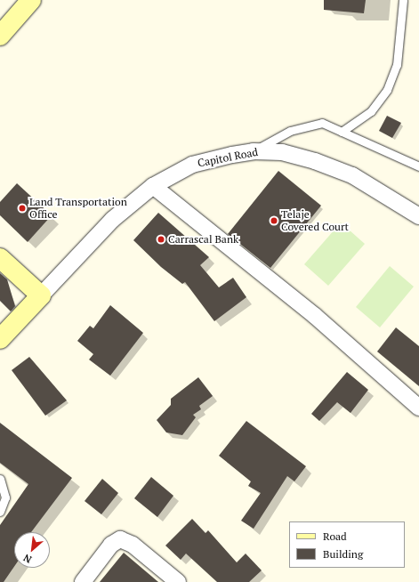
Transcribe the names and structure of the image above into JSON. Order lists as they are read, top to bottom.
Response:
{
  "streets": {
    "street": ["Capitol Road"]
  },
  "places": ["Land Transportation Office", "Telaje Covered Court", "Carrascal Bank"],
  "legend": ["Road", "Building"],
  "north": "bottom left"
}
